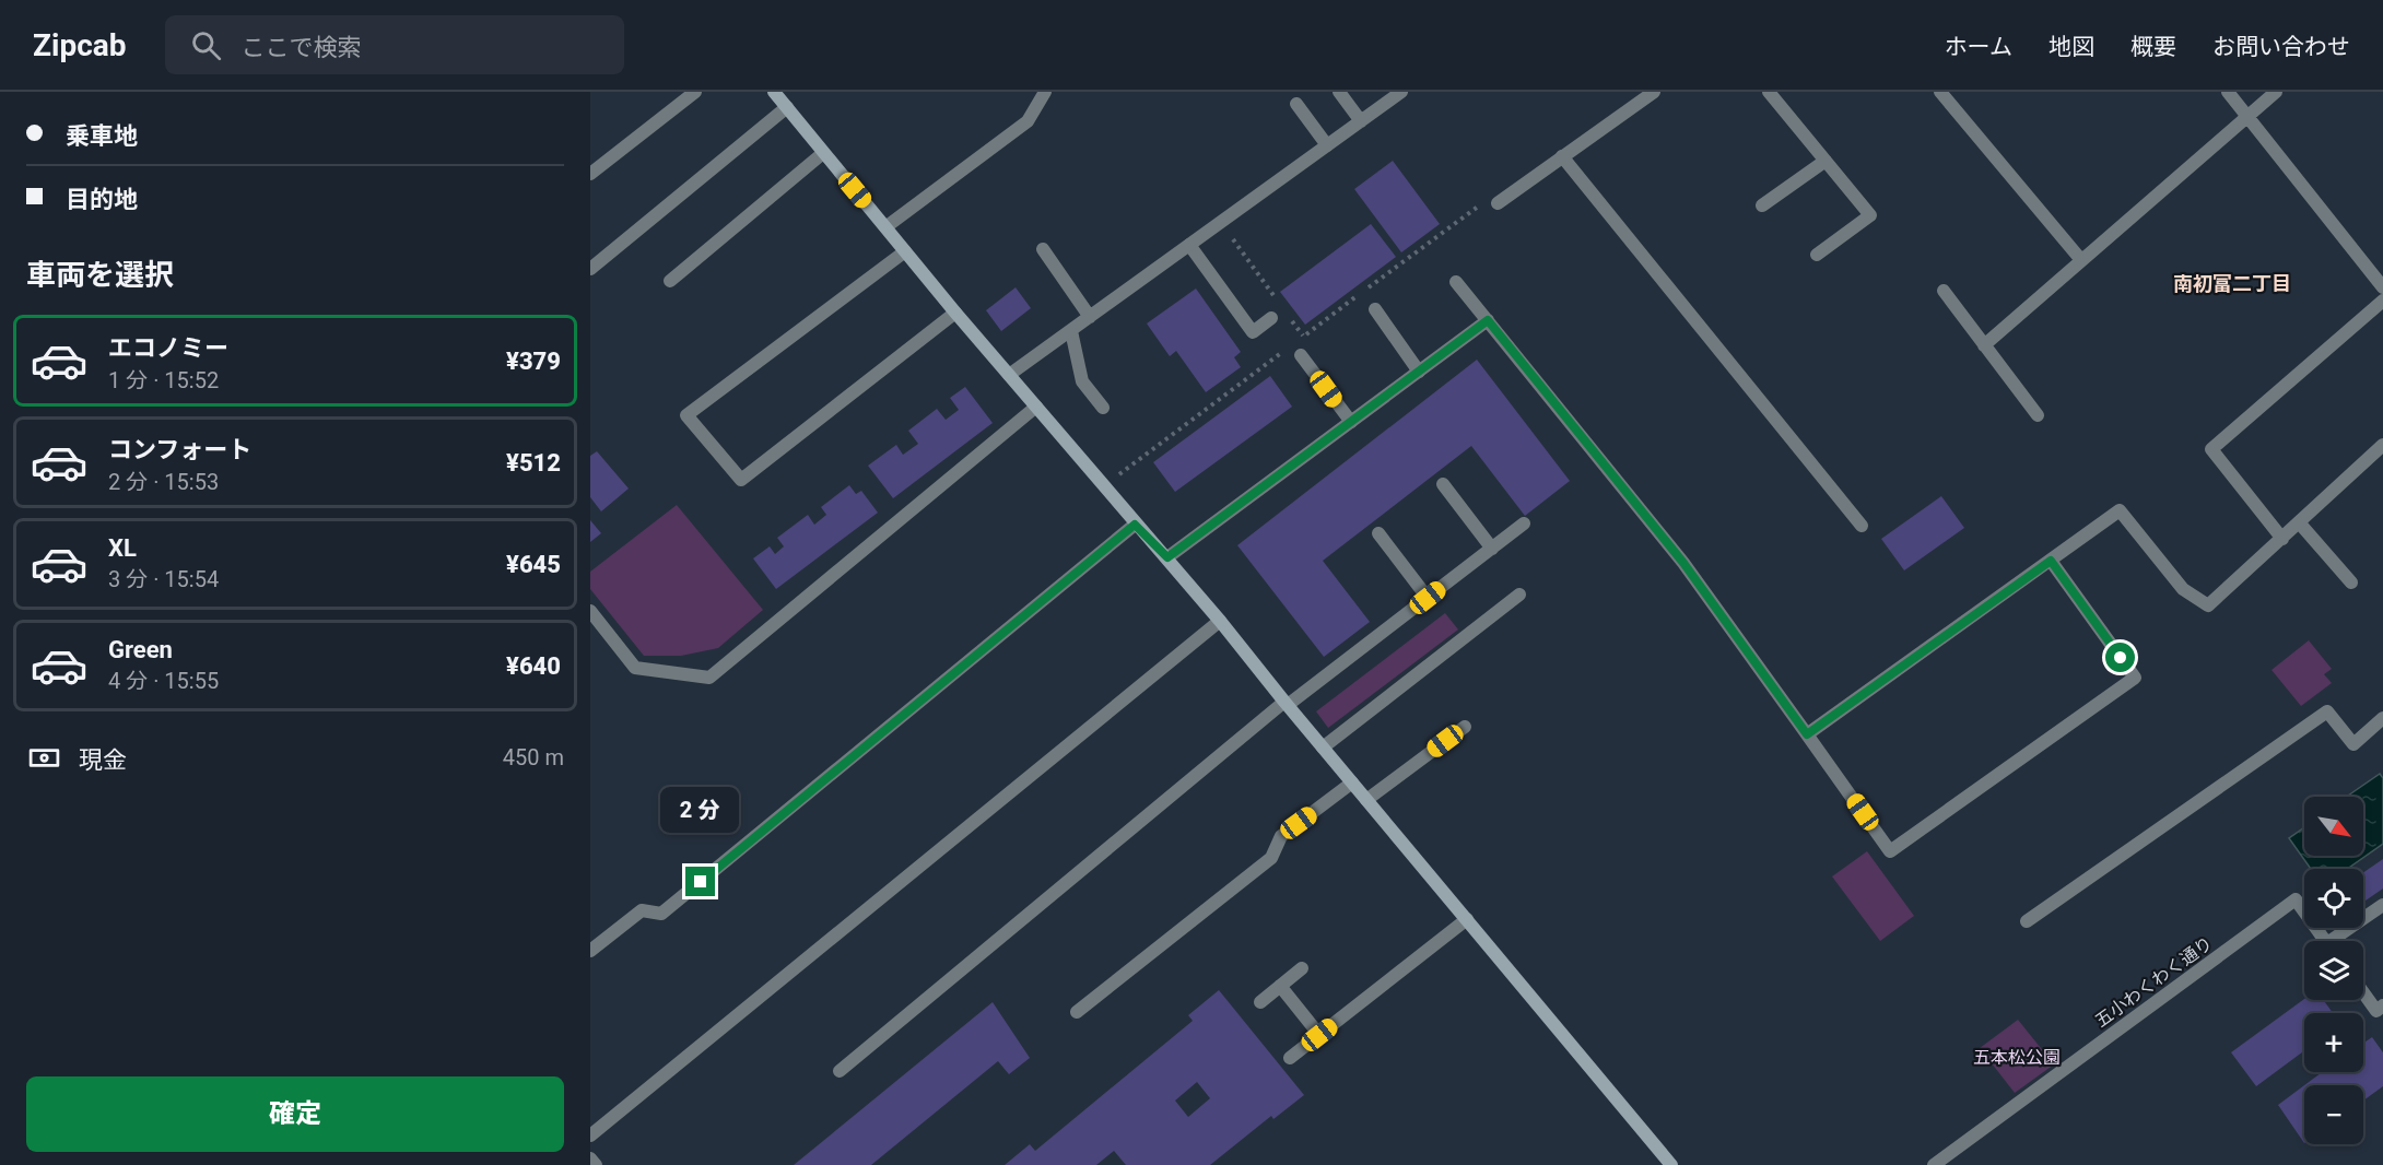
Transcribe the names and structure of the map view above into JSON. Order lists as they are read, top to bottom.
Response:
{
  "streets": {
    "street": ["五小わくわく通り"]
  },
  "districts": ["南初富二丁目"],
  "parks": ["五本松公園"],
  "north": "bottom right",
  "page": {
    "header": "Zipcab",
    "search": "ここで検索",
    "nav": [
      "ホーム",
      "地図",
      "概要",
      "お問い合わせ"
    ],
    "banner": ["乗車地", "目的地"],
    "heading": "車両を選択",
    "list": [
      {
        "name": "エコノミー",
        "note": "1 分 · 15:52",
        "value": "¥379"
      },
      {
        "name": "コンフォート",
        "note": "2 分 · 15:53",
        "value": "¥512"
      },
      {
        "name": "XL",
        "note": "3 分 · 15:54",
        "value": "¥645"
      },
      {
        "name": "Green",
        "note": "4 分 · 15:55",
        "value": "¥640"
      }
    ],
    "pay": ["現金", "450 m"],
    "bubble": "2 分",
    "map_buttons": ["+", "−"],
    "buttons": "確定"
  }
}
